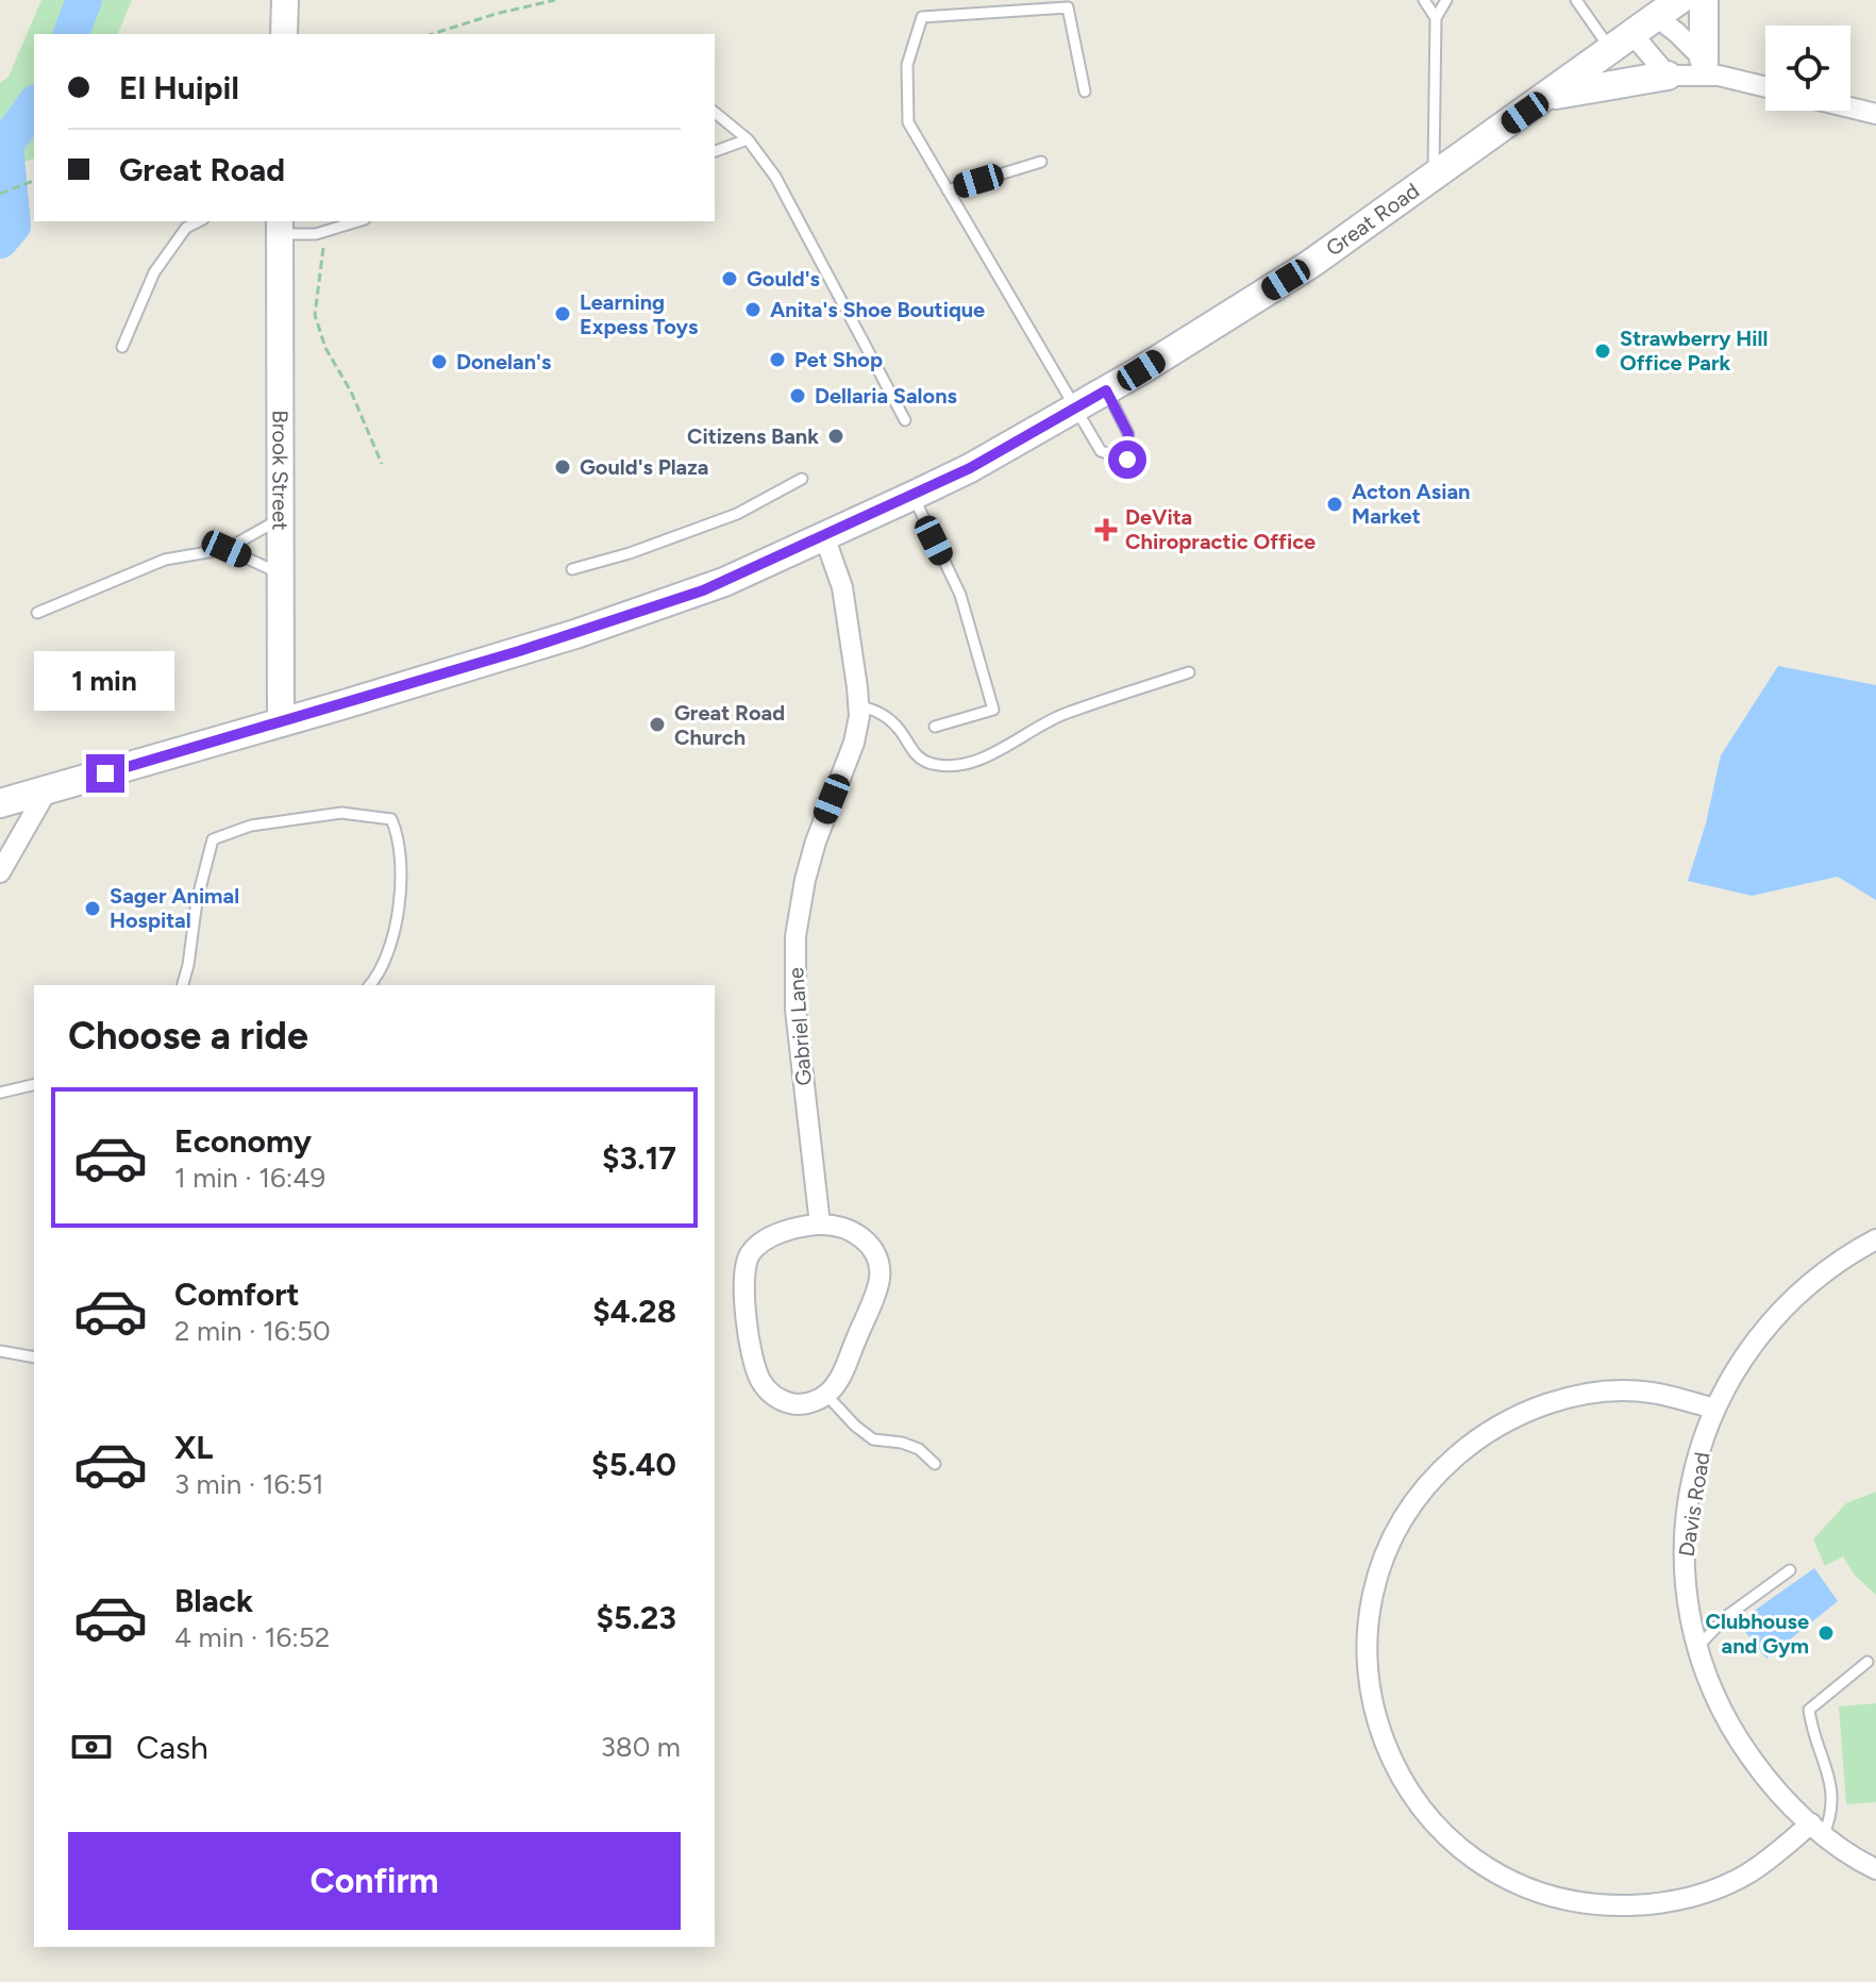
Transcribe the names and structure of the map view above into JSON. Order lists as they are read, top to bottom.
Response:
{
  "streets": {
    "main road": ["Great Road"],
    "street": ["Brook Street", "Gabriel Lane", "Davis Road"]
  },
  "crossings": [
    ["Great Road", "Brook Street"],
    ["Great Road", "Gabriel Lane"]
  ],
  "places": {
    "other": [
      "Gould's",
      "Anita's Shoe Boutique",
      "Learning Expess Toys",
      "Strawberry Hill Office Park",
      "Pet Shop",
      "Donelan's",
      "Dellaria Salons",
      "Citizens Bank",
      "Gould's Plaza",
      "Acton Asian Market",
      "Great Road Church",
      "Sager Animal Hospital",
      "Clubhouse and Gym"
    ],
    "health": ["DeVita Chiropractic Office"]
  },
  "page": {
    "banner": ["El Huipil", "Great Road"],
    "bubble": "1 min",
    "heading": "Choose a ride",
    "list": [
      {
        "name": "Economy",
        "note": "1 min · 16:49",
        "value": "$3.17"
      },
      {
        "name": "Comfort",
        "note": "2 min · 16:50",
        "value": "$4.28"
      },
      {
        "name": "XL",
        "note": "3 min · 16:51",
        "value": "$5.40"
      },
      {
        "name": "Black",
        "note": "4 min · 16:52",
        "value": "$5.23"
      }
    ],
    "pay": ["Cash", "380 m"],
    "buttons": "Confirm"
  }
}
